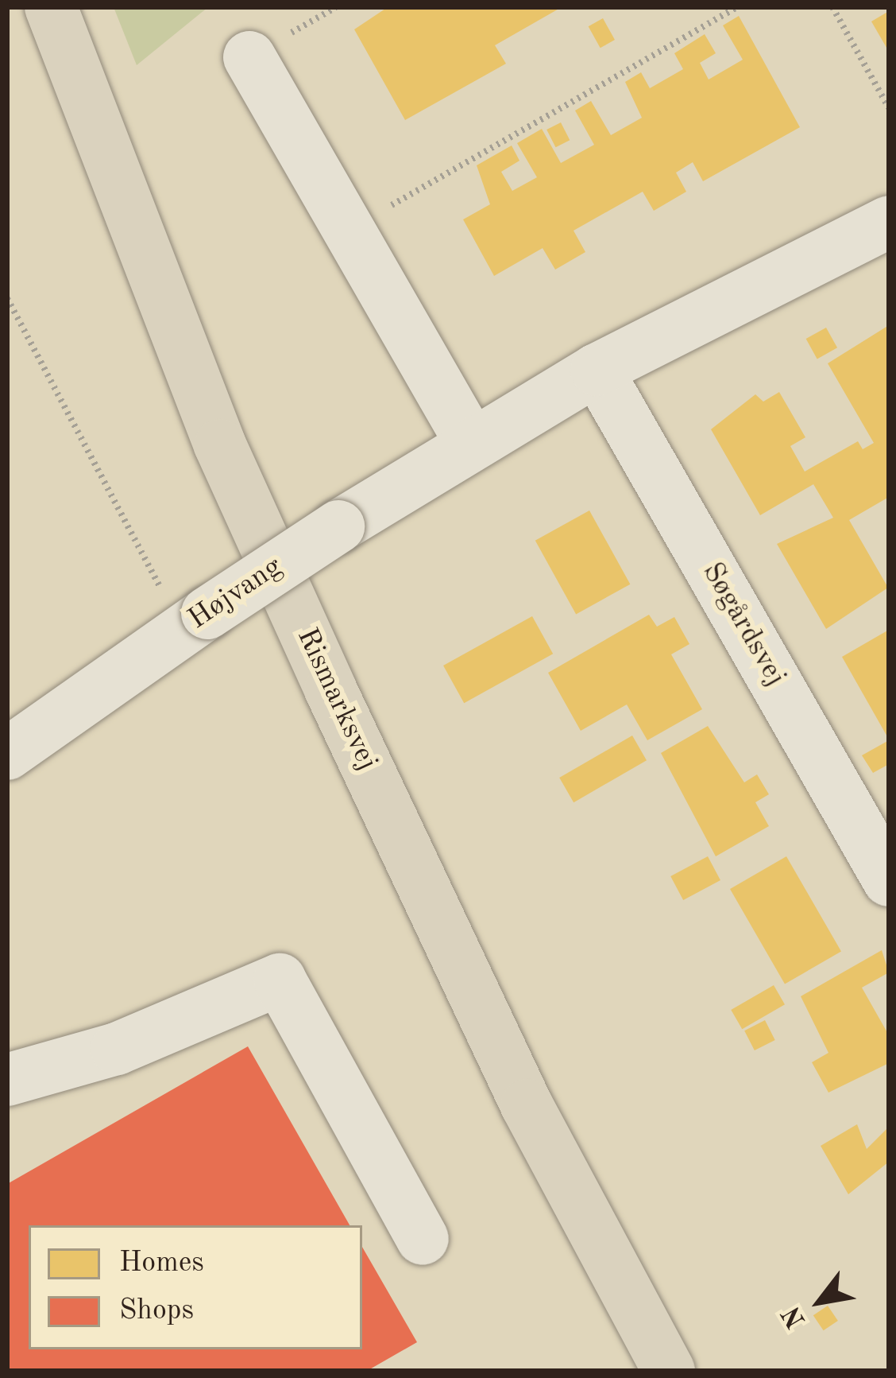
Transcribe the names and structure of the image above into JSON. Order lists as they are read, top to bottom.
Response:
{
  "streets": {
    "main road": ["Rismarksvej"],
    "street": ["Højvang", "Søgårdsvej"]
  },
  "crossings": [
    ["Højvang", "Søgårdsvej"]
  ],
  "legend": ["Homes", "Shops"],
  "north": "bottom left"
}
